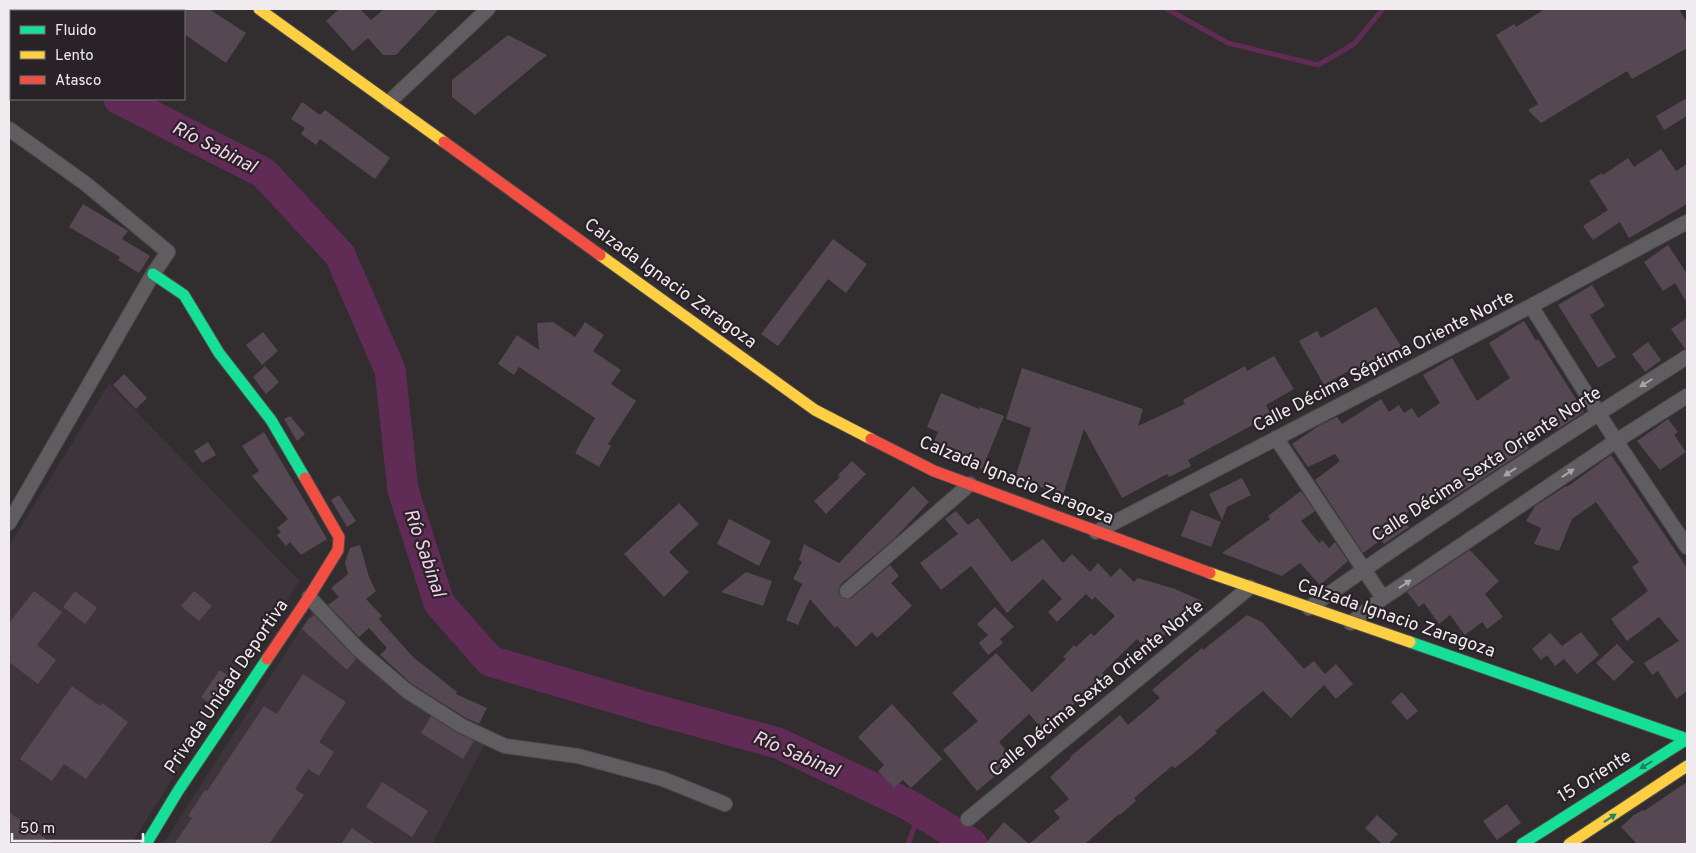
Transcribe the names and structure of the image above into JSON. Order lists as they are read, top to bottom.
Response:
{
  "streets": {
    "street": [
      "Calzada Ignacio Zaragoza",
      "Calle Décima Séptima Oriente Norte",
      "Calle Décima Sexta Oriente Norte",
      "Privada Unidad Deportiva",
      "15 Oriente"
    ]
  },
  "crossings": [
    ["Calzada Ignacio Zaragoza", "Calle Décima Séptima Oriente Norte"],
    ["Calzada Ignacio Zaragoza", "Calle Décima Sexta Oriente Norte"],
    ["Calzada Ignacio Zaragoza", "15 Oriente"]
  ],
  "water": ["Río Sabinal"],
  "legend": ["Fluido", "Lento", "Atasco"],
  "scale_bar": "50 m"
}
